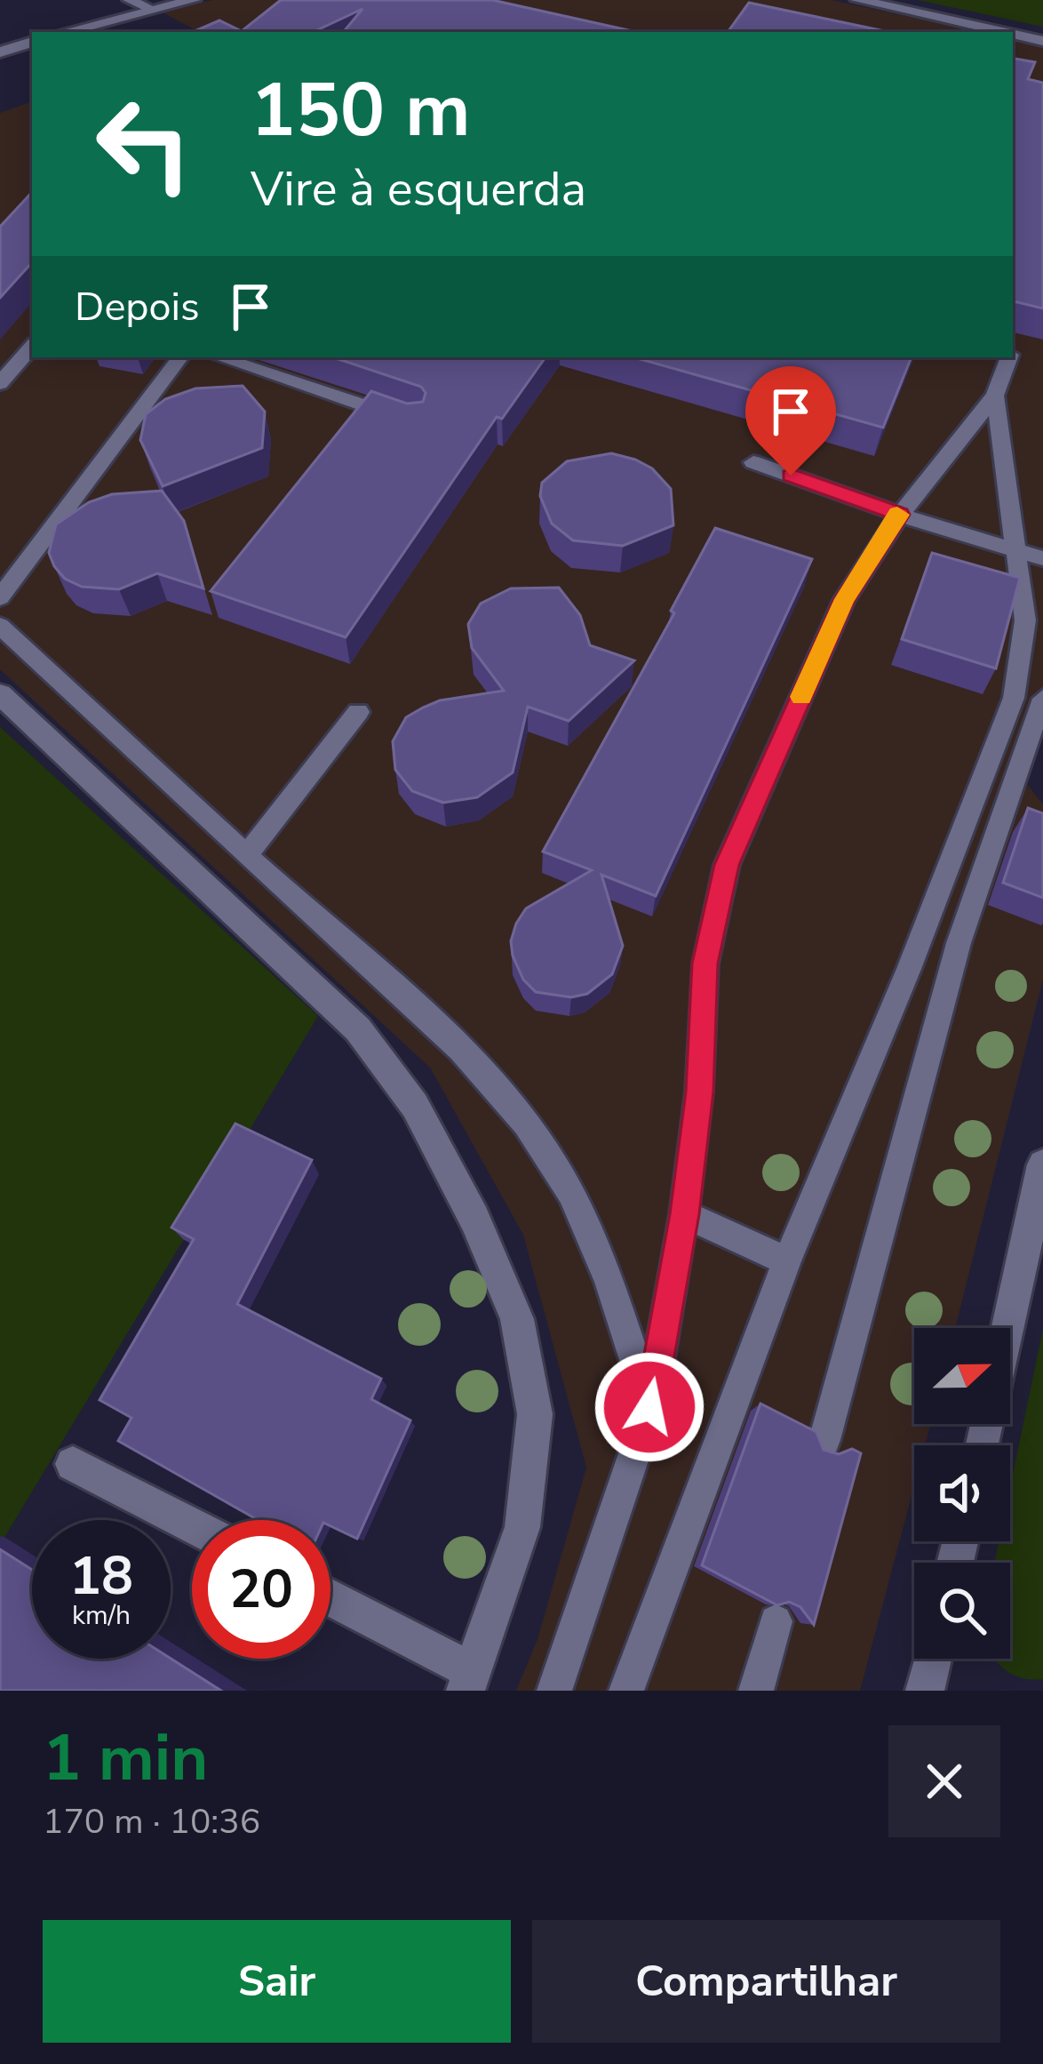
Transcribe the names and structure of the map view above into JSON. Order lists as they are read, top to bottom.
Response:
{
  "north": "right",
  "page": {
    "turn": ["150 m", "Vire à esquerda"],
    "then": "Depois",
    "speed": "18 km/h",
    "limit": "20",
    "heading": ["1 min", "170 m · 10:36"],
    "buttons": ["Sair", "Compartilhar"]
  }
}
